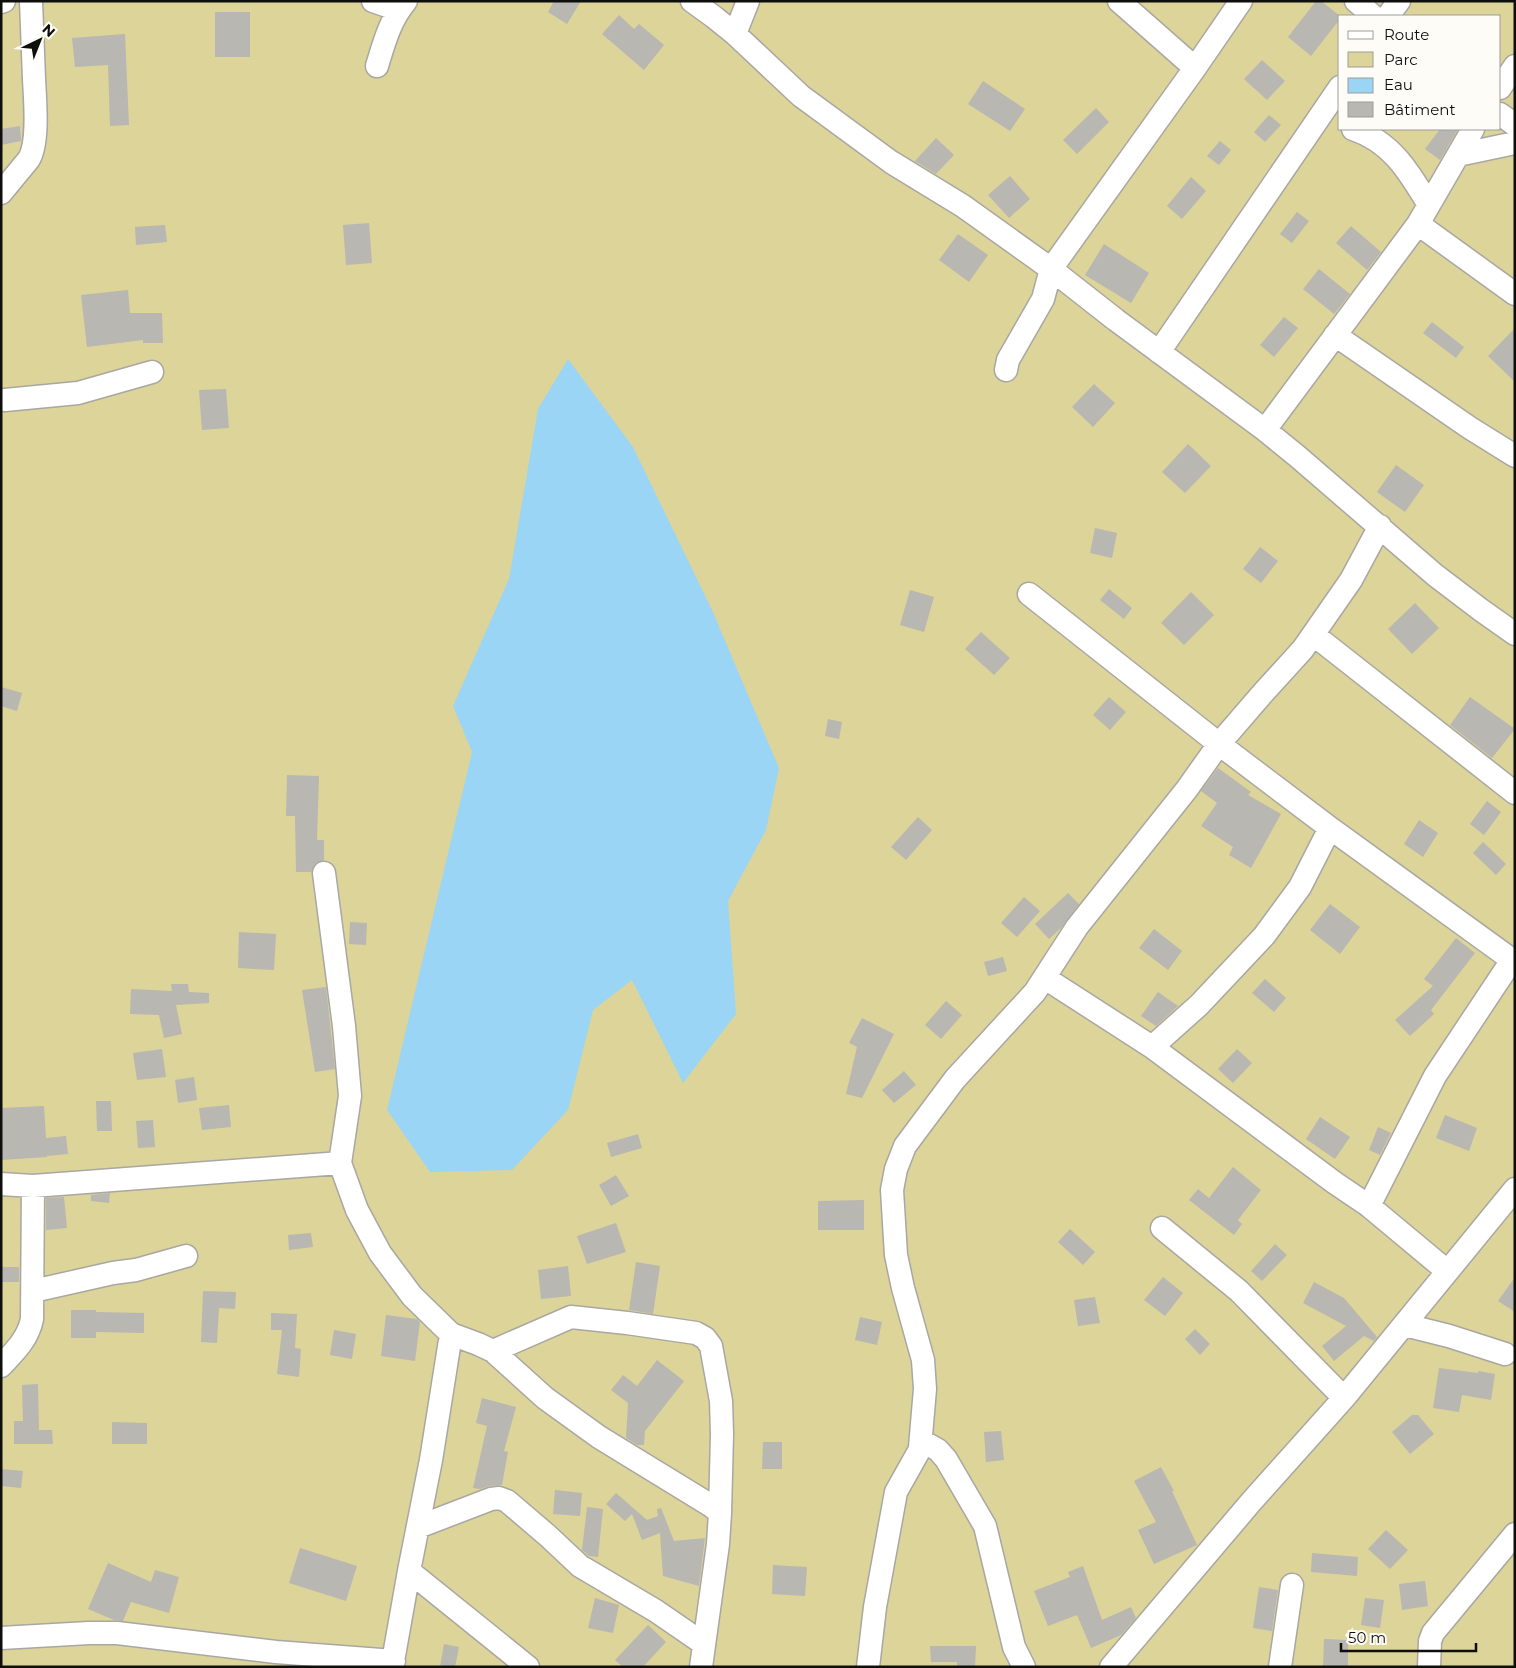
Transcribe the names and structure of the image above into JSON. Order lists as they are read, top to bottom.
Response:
{
  "legend": [
    "Route",
    "Parc",
    "Eau",
    "Bâtiment"
  ],
  "scale_bar": "50 m",
  "north": "top right"
}
